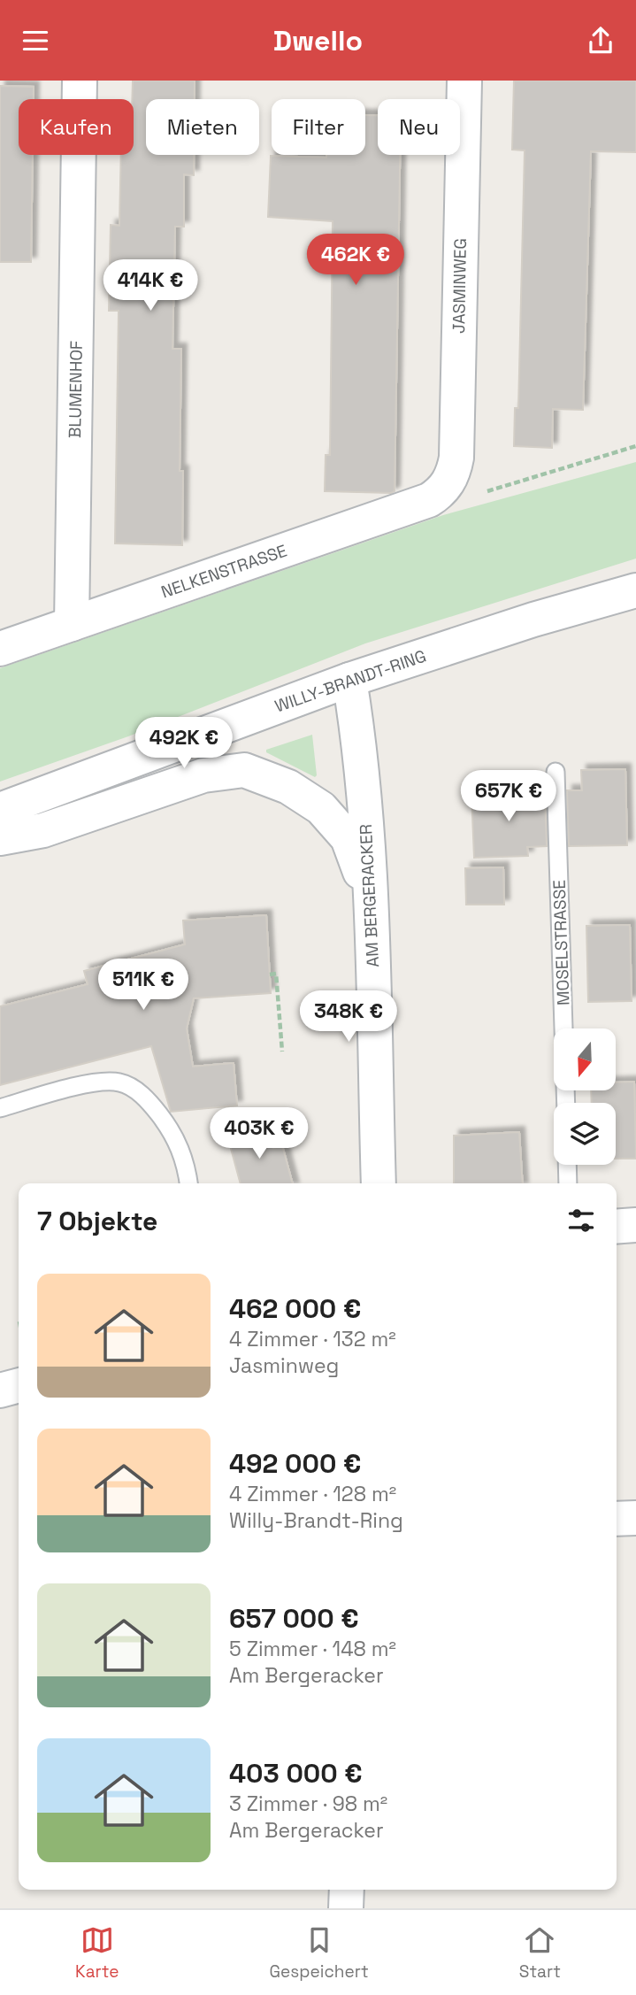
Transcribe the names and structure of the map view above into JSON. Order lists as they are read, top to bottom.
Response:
{
  "streets": {
    "street": [
      "JASMINWEG",
      "BLUMENHOF",
      "NELKENSTRASSE",
      "WILLY-BRANDT-RING",
      "AM BERGERACKER"
    ],
    "lane": ["MOSELSTRASSE"]
  },
  "crossings": [
    ["JASMINWEG", "NELKENSTRASSE"],
    ["BLUMENHOF", "NELKENSTRASSE"],
    ["WILLY-BRANDT-RING", "AM BERGERACKER"]
  ],
  "north": "bottom",
  "page": {
    "header": "Dwello",
    "chip": [
      "Kaufen",
      "Mieten",
      "Filter",
      "Neu"
    ],
    "price": [
      "462K €",
      "414K €",
      "492K €",
      "657K €",
      "511K €",
      "348K €",
      "403K €"
    ],
    "heading": "7 Objekte",
    "list": [
      {
        "name": "462 000 €",
        "note": "4 Zimmer · 132 m² · Jasminweg"
      },
      {
        "name": "492 000 €",
        "note": "4 Zimmer · 128 m² · Willy-Brandt-Ring"
      },
      {
        "name": "657 000 €",
        "note": "5 Zimmer · 148 m² · Am Bergeracker"
      },
      {
        "name": "403 000 €",
        "note": "3 Zimmer · 98 m² · Am Bergeracker"
      }
    ],
    "tabs": ["Karte", "Gespeichert", "Start"]
  }
}
